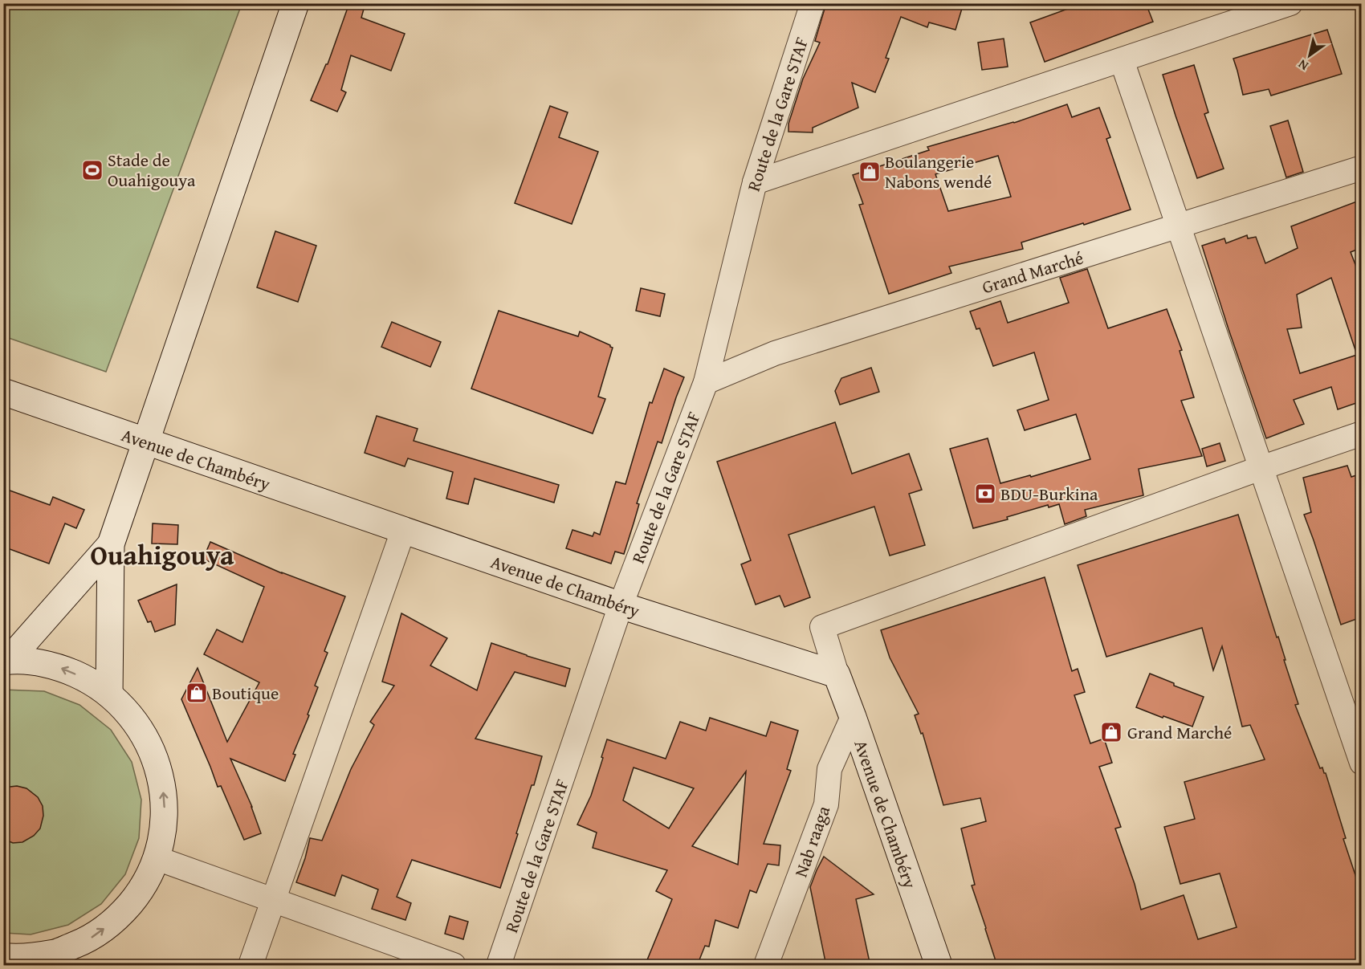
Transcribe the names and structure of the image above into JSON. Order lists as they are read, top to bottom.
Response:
{
  "streets": {
    "street": [
      "Route de la Gare STAF",
      "Grand Marché",
      "Avenue de Chambéry",
      "Nab raaga"
    ]
  },
  "crossings": [
    ["Route de la Gare STAF", "Grand Marché"],
    ["Route de la Gare STAF", "Avenue de Chambéry"],
    ["Avenue de Chambéry", "Nab raaga"]
  ],
  "districts": ["Ouahigouya"],
  "places": {
    "sports": ["Stade de Ouahigouya"],
    "shop": ["Boulangerie Nabons wendé", "Boutique", "Grand Marché"],
    "bank": ["BDU-Burkina"]
  },
  "north": "bottom left"
}
